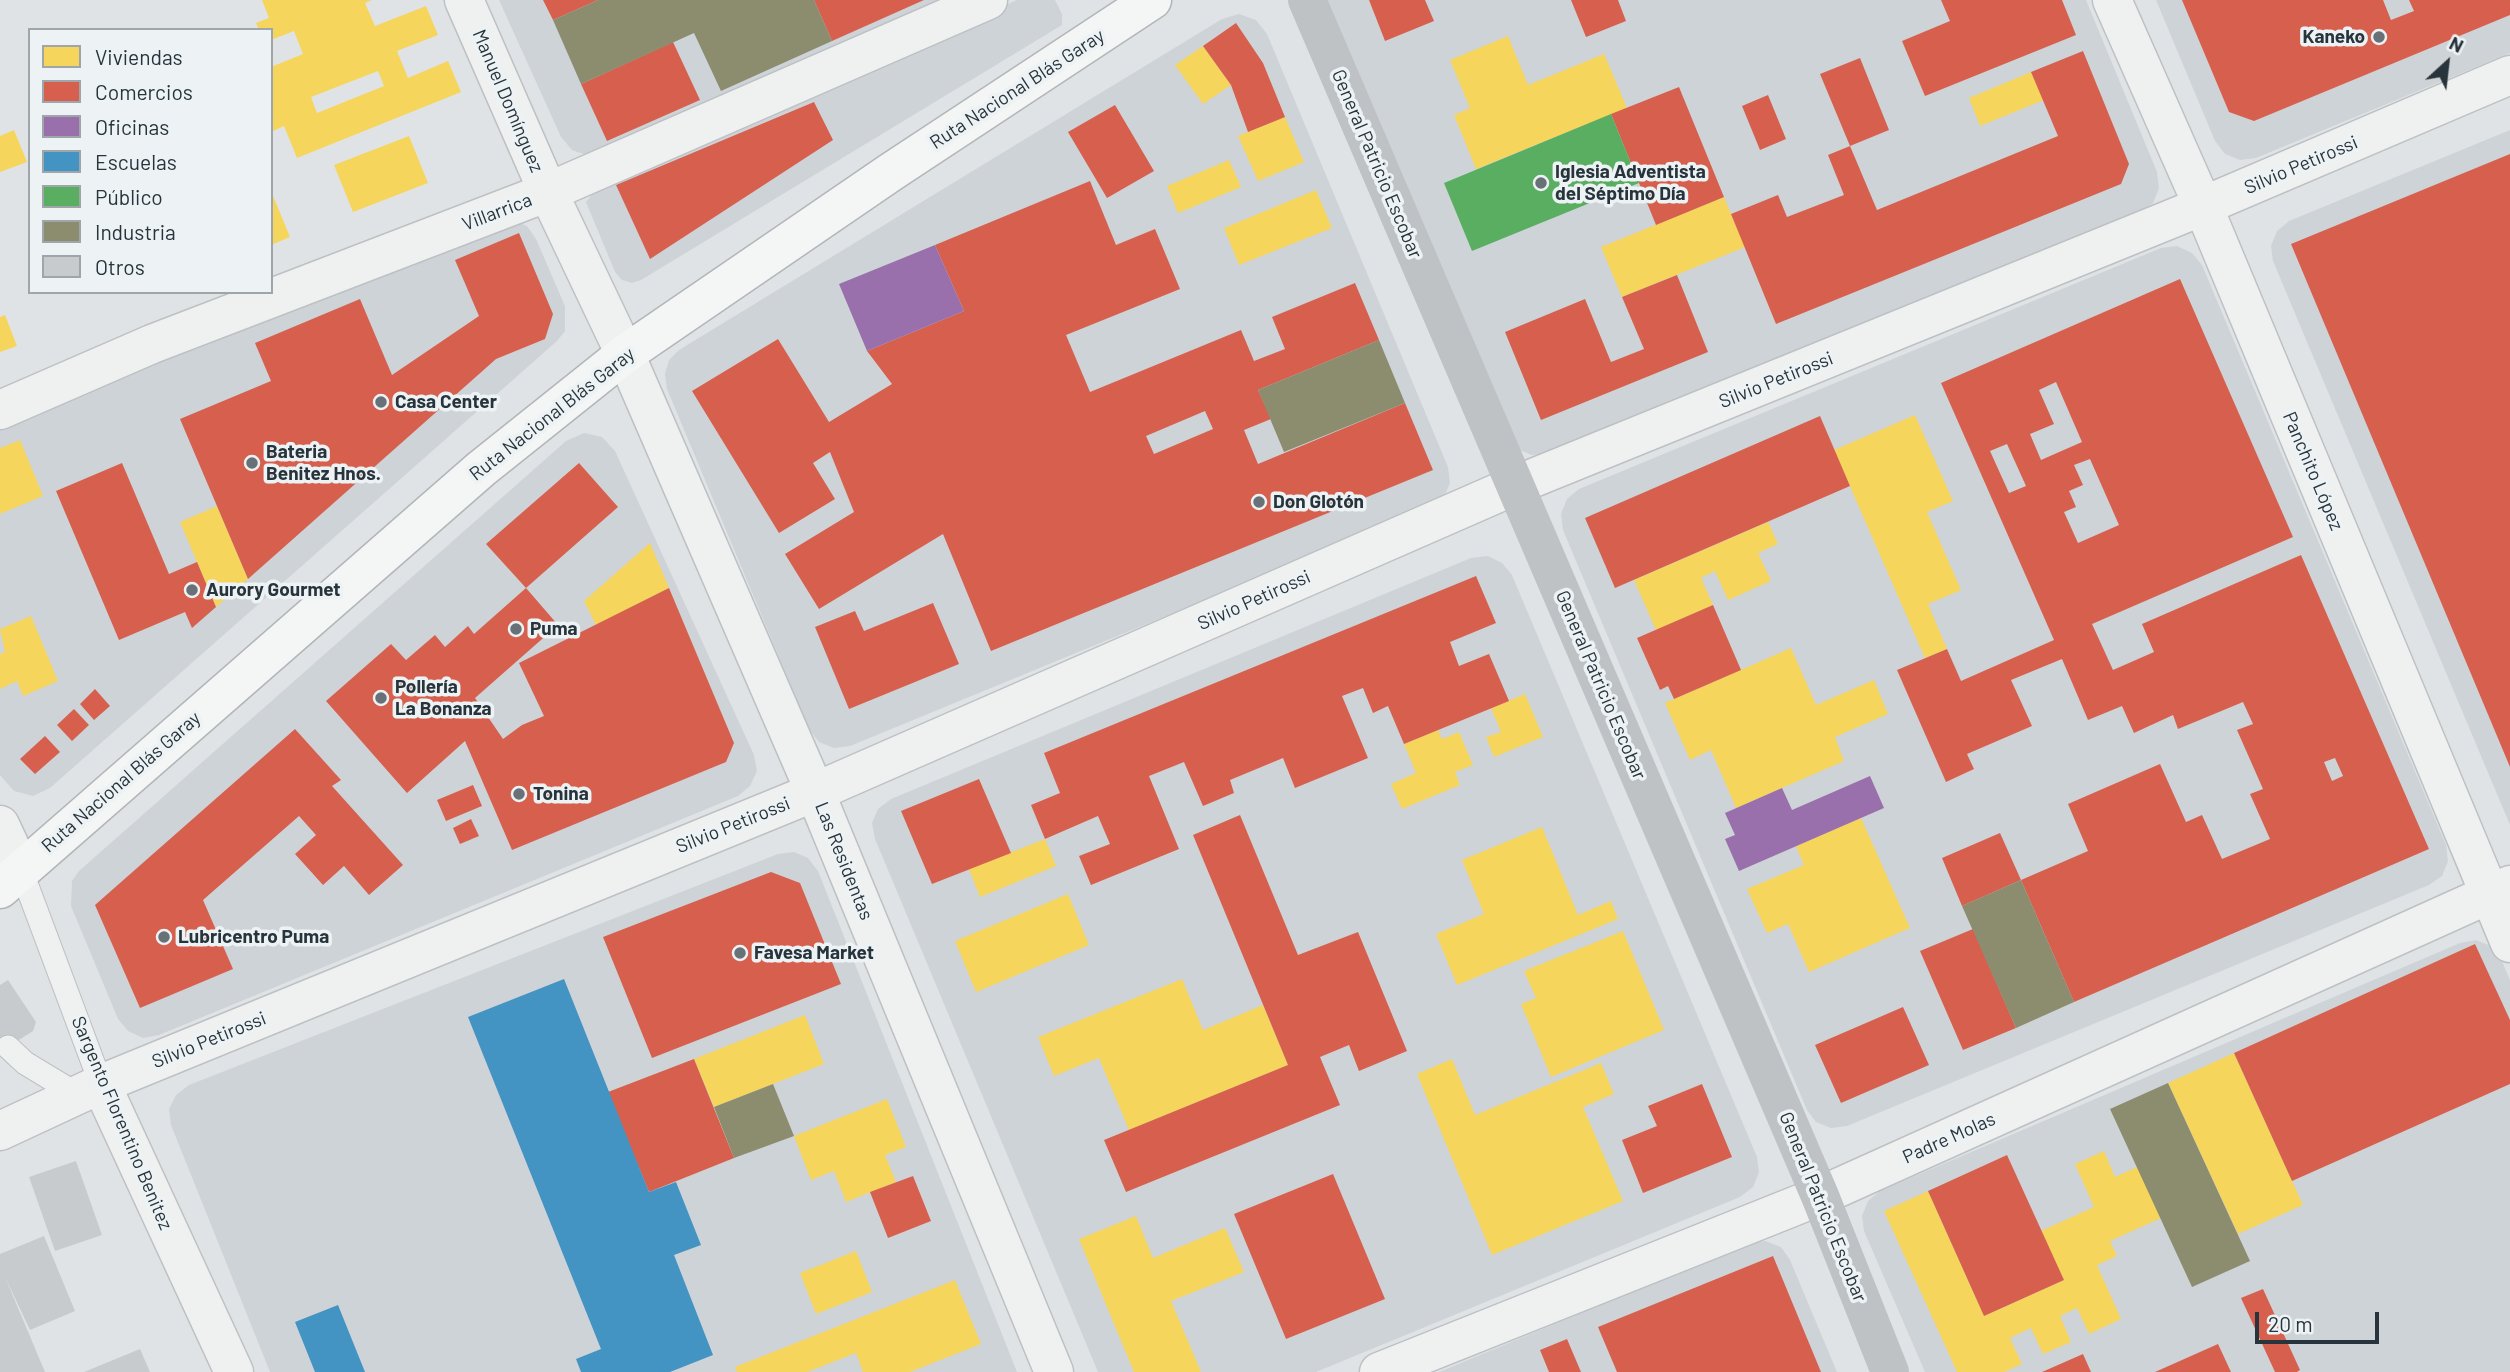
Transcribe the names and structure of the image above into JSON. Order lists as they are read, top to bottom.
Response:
{
  "streets": {
    "highway": ["Ruta Nacional Blás Garay"],
    "street": [
      "Manuel Domínguez",
      "General Patricio Escobar",
      "Silvio Petirossi",
      "Villarrica",
      "Panchito López",
      "Las Residentas",
      "Sargento Florentino Benitez",
      "Padre Molas"
    ]
  },
  "crossings": [
    ["Ruta Nacional Blás Garay", "Manuel Domínguez"],
    ["Ruta Nacional Blás Garay", "Las Residentas"],
    ["Ruta Nacional Blás Garay", "Sargento Florentino Benitez"],
    ["Manuel Domínguez", "Villarrica"],
    ["Manuel Domínguez", "Las Residentas"],
    ["General Patricio Escobar", "Silvio Petirossi"],
    ["General Patricio Escobar", "Padre Molas"],
    ["Silvio Petirossi", "Panchito López"],
    ["Silvio Petirossi", "Las Residentas"],
    ["Silvio Petirossi", "Sargento Florentino Benitez"],
    ["Panchito López", "Padre Molas"]
  ],
  "places": [
    "Kaneko",
    "Iglesia Adventista del Séptimo Día",
    "Casa Center",
    "Bateria Benitez Hnos.",
    "Don Glotón",
    "Aurory Gourmet",
    "Puma",
    "Pollería La Bonanza",
    "Tonina",
    "Lubricentro Puma",
    "Favesa Market"
  ],
  "legend": [
    "Viviendas",
    "Comercios",
    "Oficinas",
    "Escuelas",
    "Público",
    "Industria",
    "Otros"
  ],
  "scale_bar": "20 m",
  "north": "top right"
}
